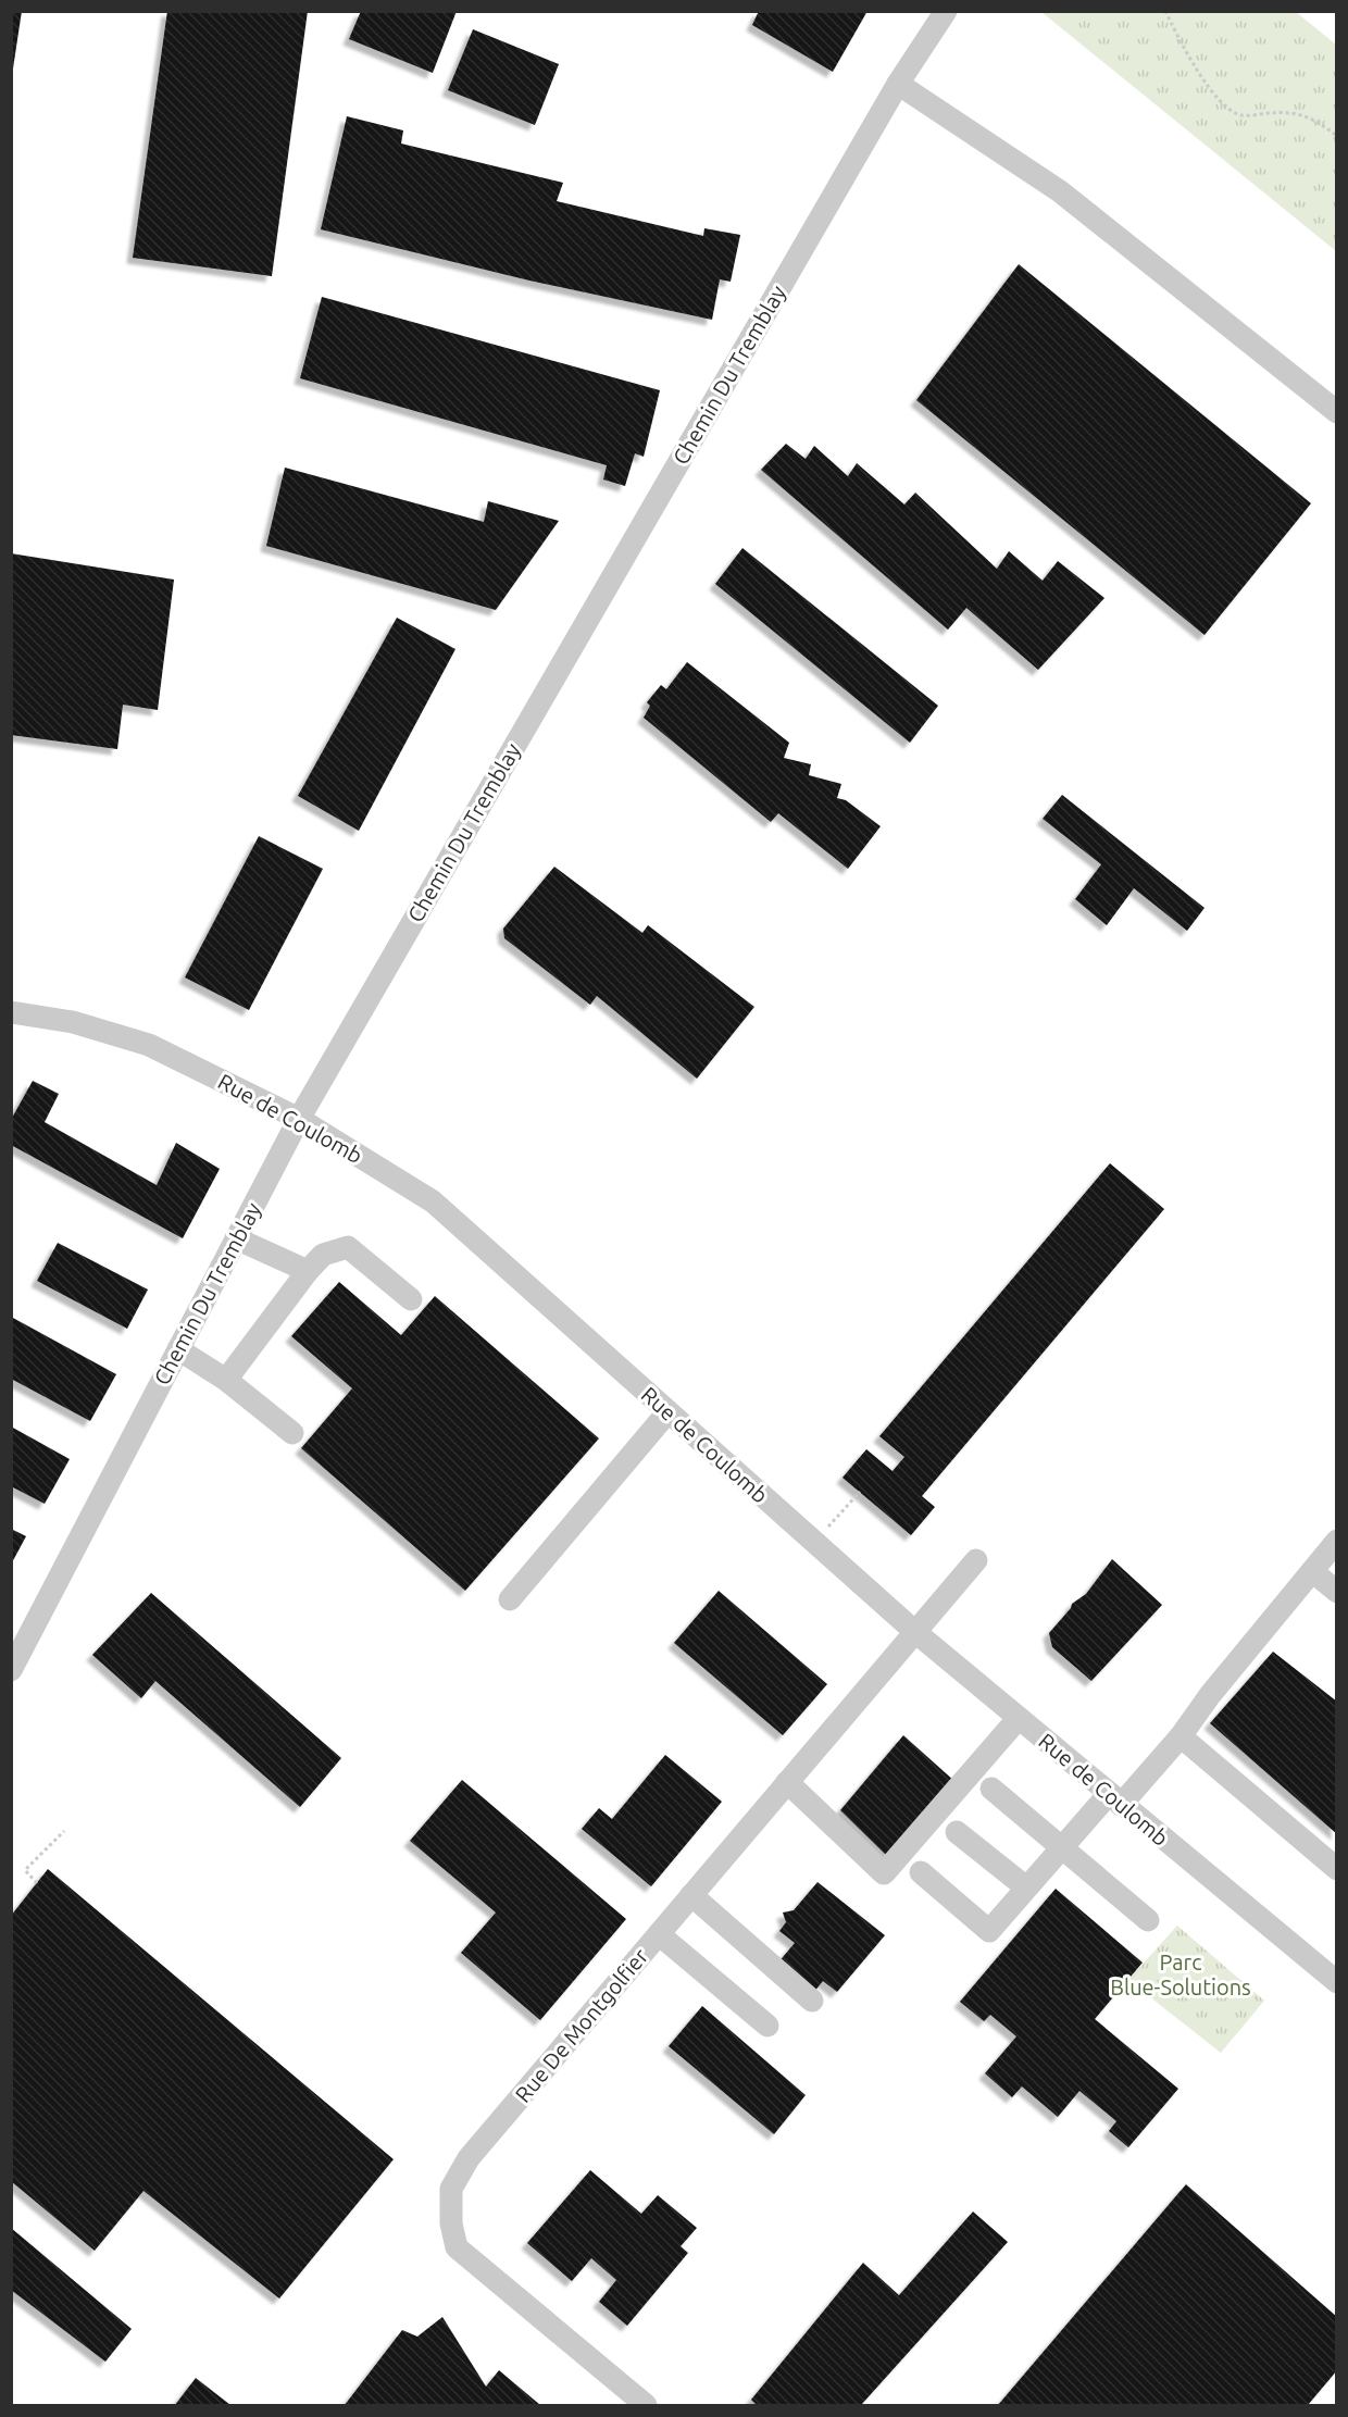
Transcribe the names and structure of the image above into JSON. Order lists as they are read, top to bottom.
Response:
{
  "streets": {
    "street": ["Chemin Du Tremblay", "Rue de Coulomb", "Rue De Montgolfier"]
  },
  "crossings": [
    ["Chemin Du Tremblay", "Rue de Coulomb"],
    ["Rue de Coulomb", "Rue De Montgolfier"]
  ],
  "parks": ["Parc Blue-Solutions"]
}
